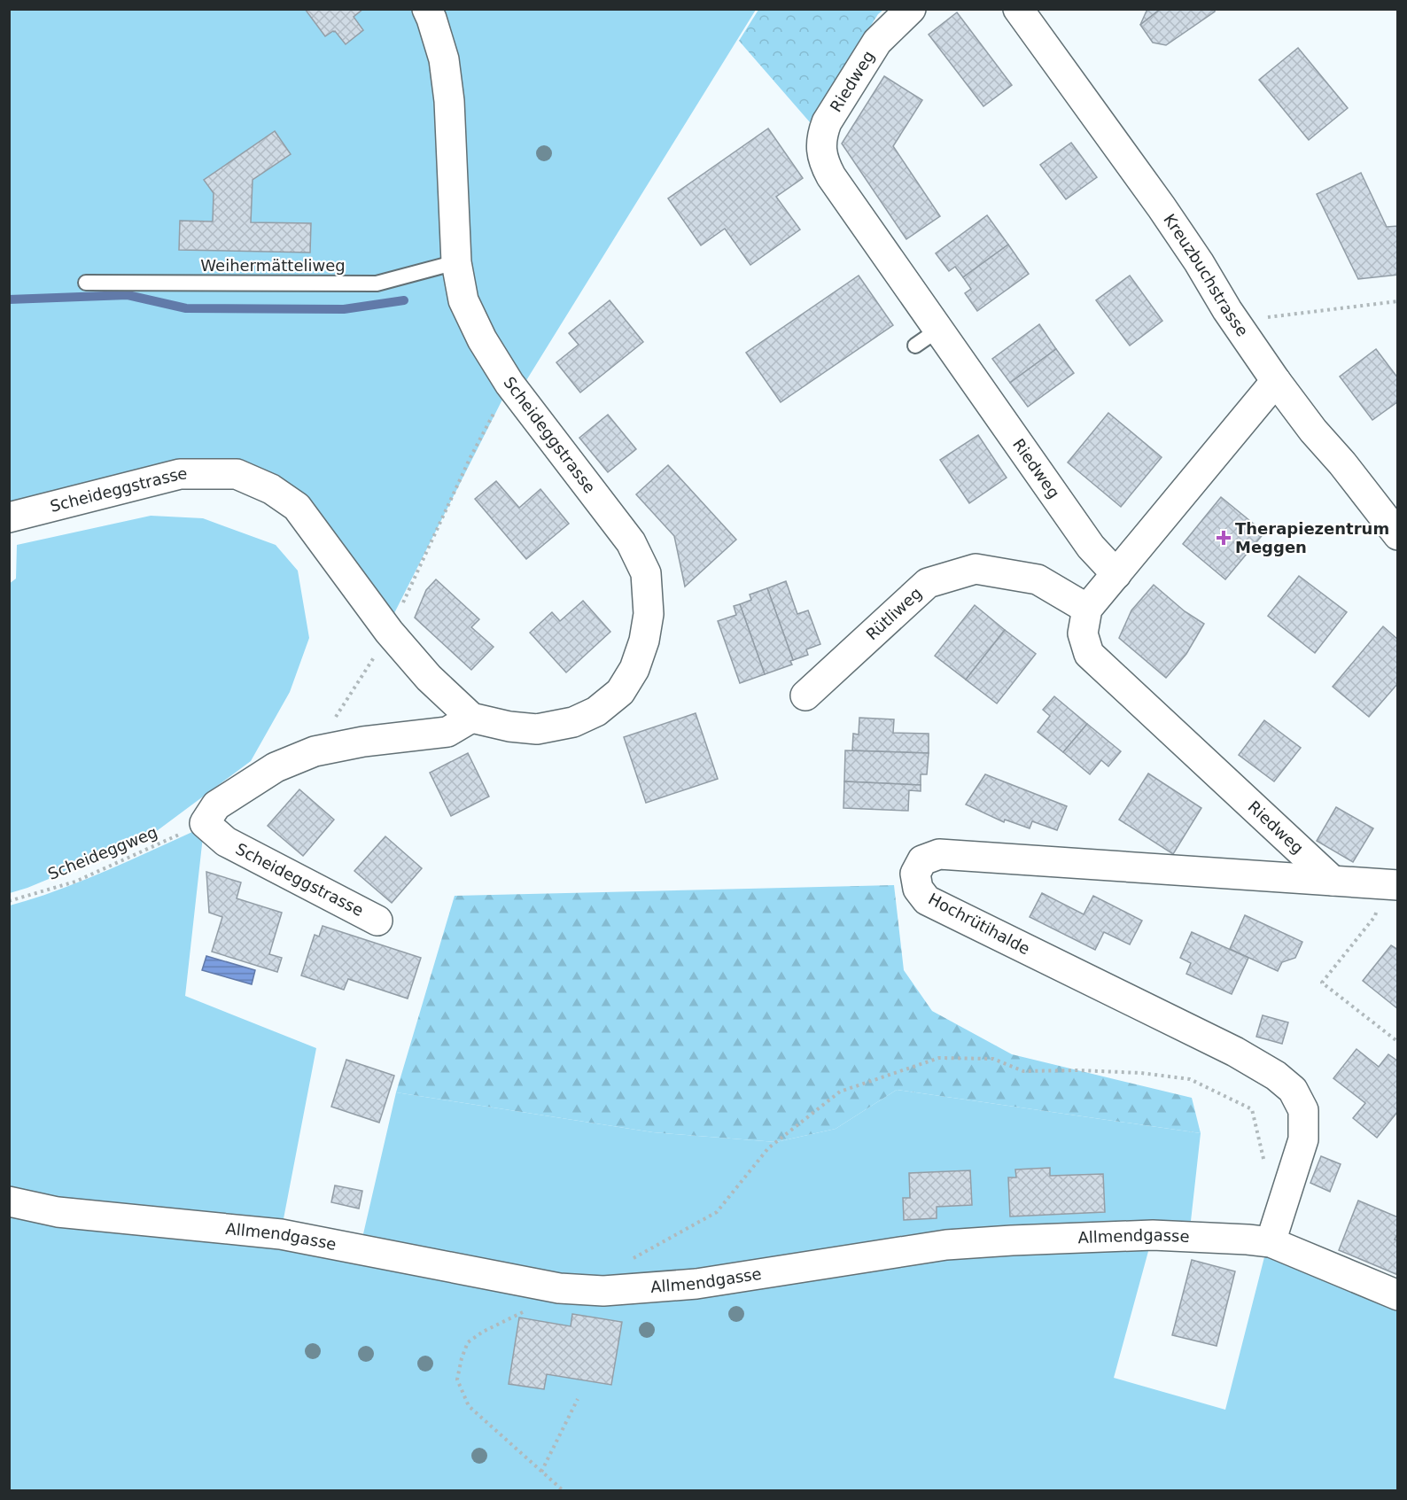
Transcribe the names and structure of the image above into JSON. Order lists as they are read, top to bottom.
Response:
{
  "streets": {
    "street": [
      "Riedweg",
      "Kreuzbuchstrasse",
      "Scheideggstrasse",
      "Rütliweg",
      "Hochrütihalde",
      "Allmendgasse"
    ],
    "lane": ["Weihermätteliweg"],
    "path": ["Scheideggweg"]
  },
  "crossings": [
    ["Riedweg", "Rütliweg"],
    ["Riedweg", "Hochrütihalde"],
    ["Weihermätteliweg", "Scheideggstrasse"],
    ["Scheideggstrasse", "Scheideggweg"],
    ["Hochrütihalde", "Allmendgasse"]
  ],
  "places": {
    "health": ["Therapiezentrum Meggen"]
  }
}
